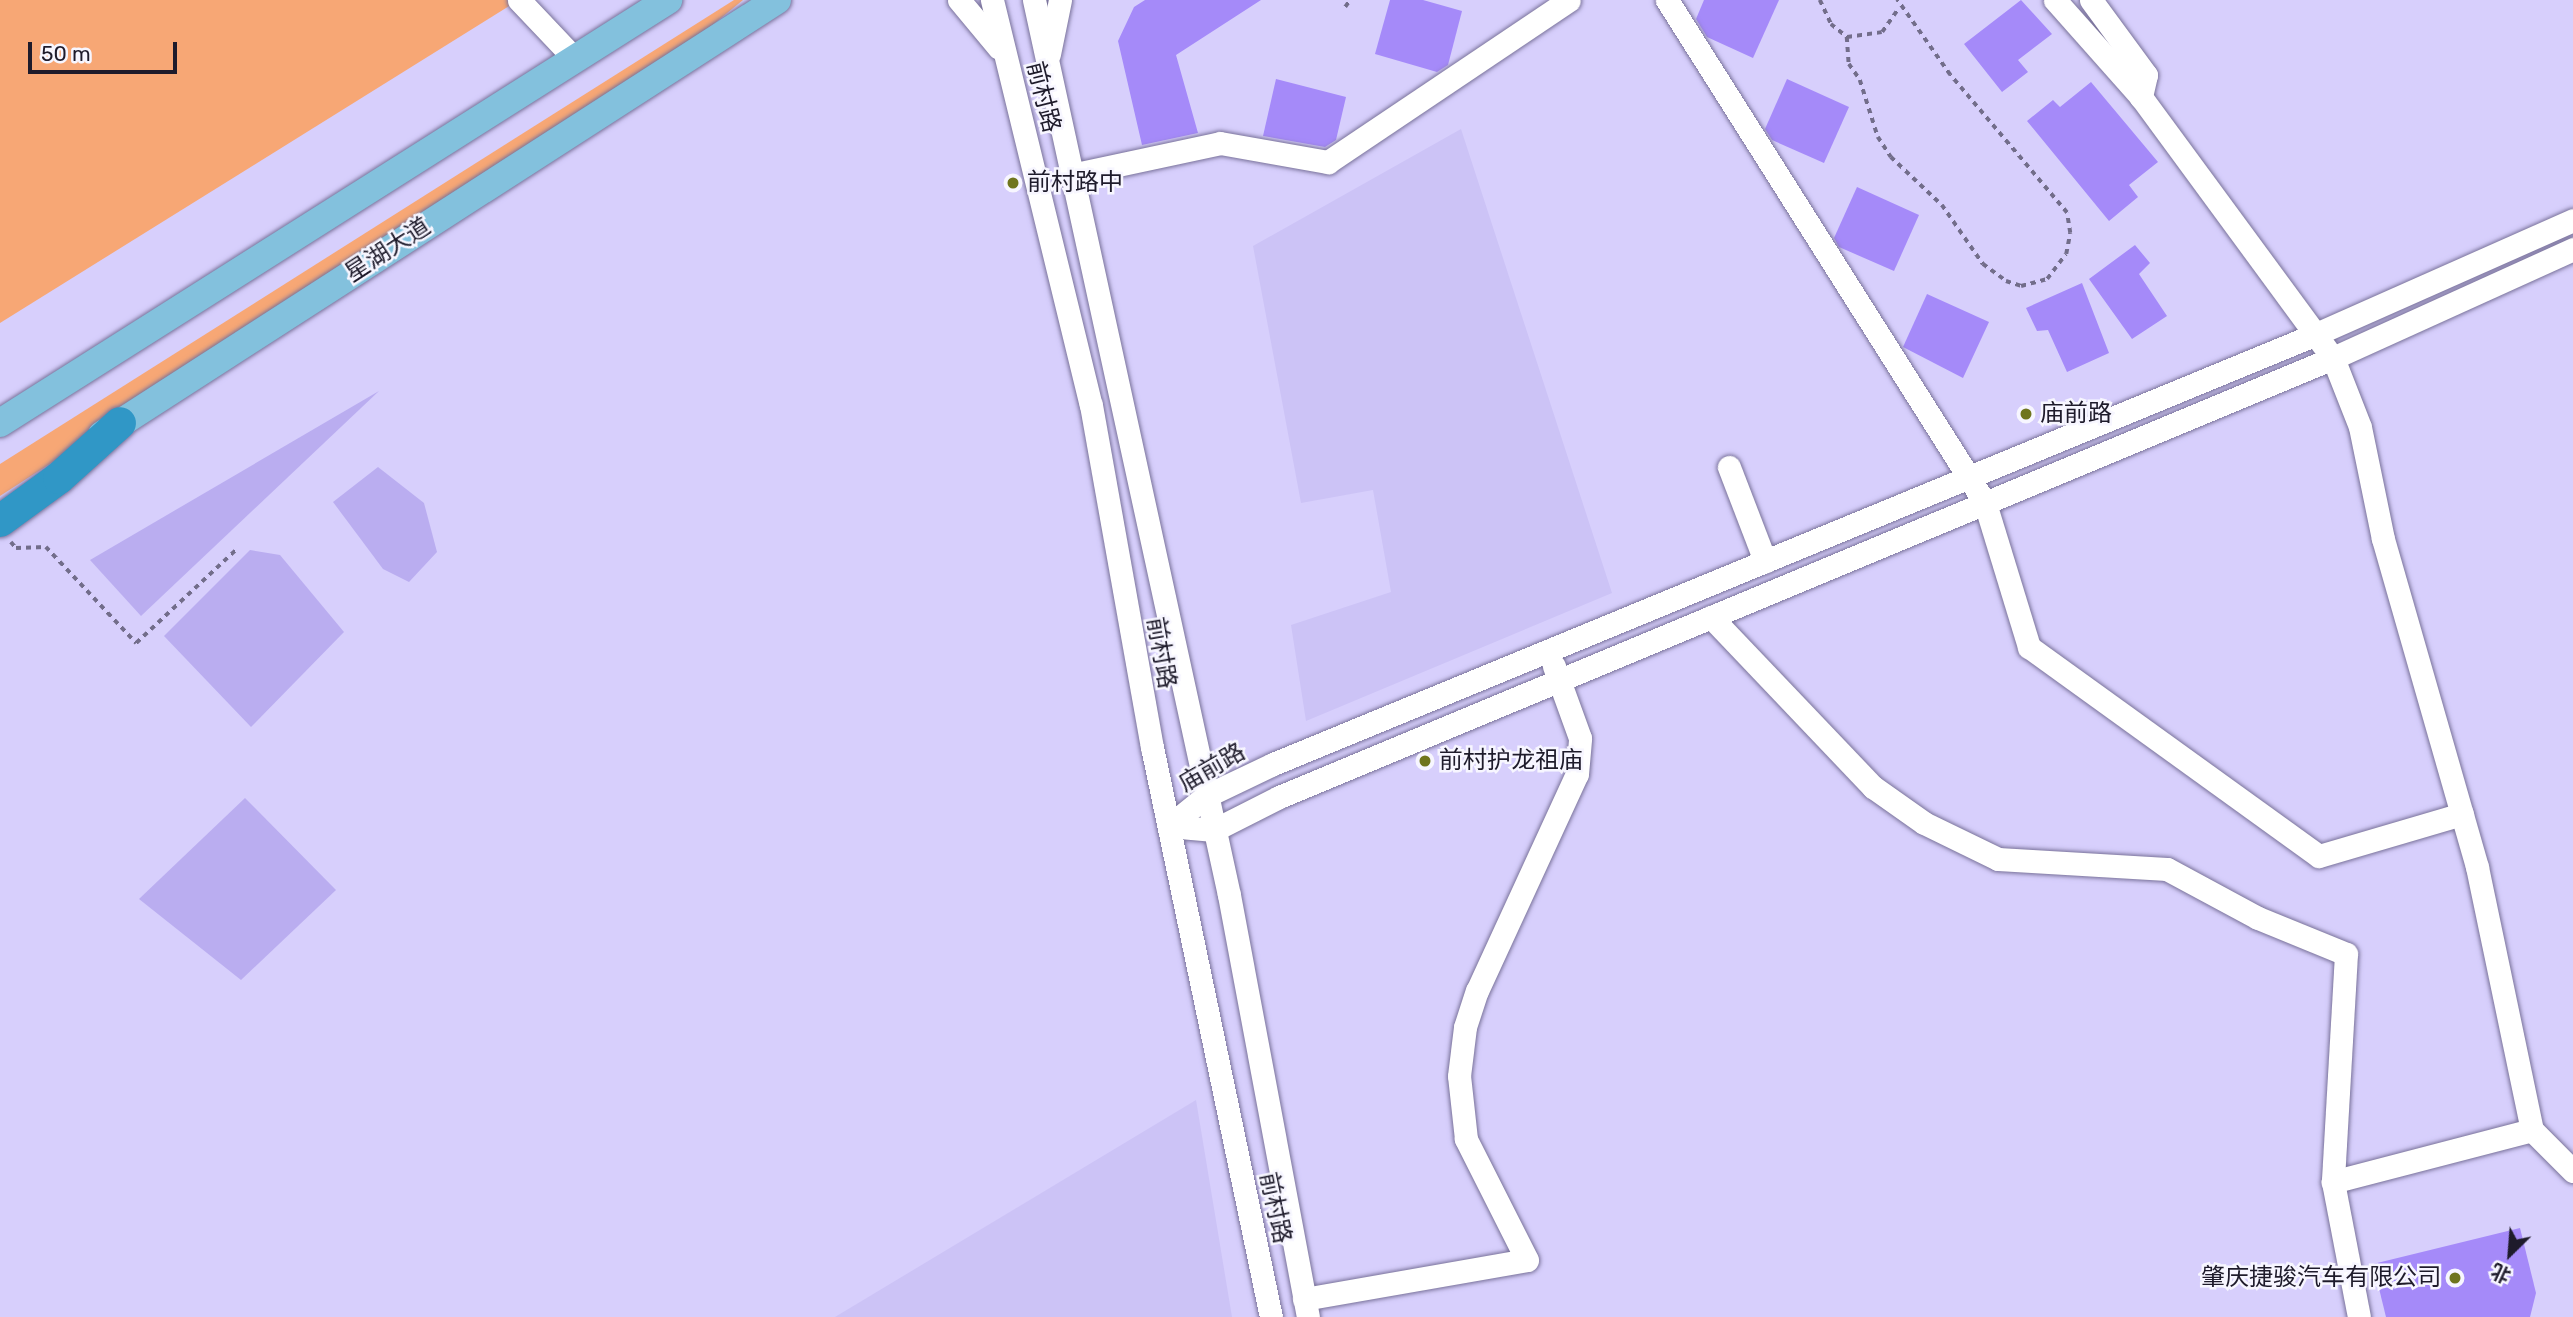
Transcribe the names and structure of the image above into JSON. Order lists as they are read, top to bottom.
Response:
{
  "streets": {
    "main road": ["星湖大道"],
    "street": ["前村路", "庙前路"]
  },
  "crossings": [
    ["前村路", "庙前路"]
  ],
  "places": [
    "前村路中",
    "庙前路",
    "前村护龙祖庙",
    "肇庆捷骏汽车有限公司"
  ],
  "scale_bar": "50 m",
  "north": "bottom left"
}
